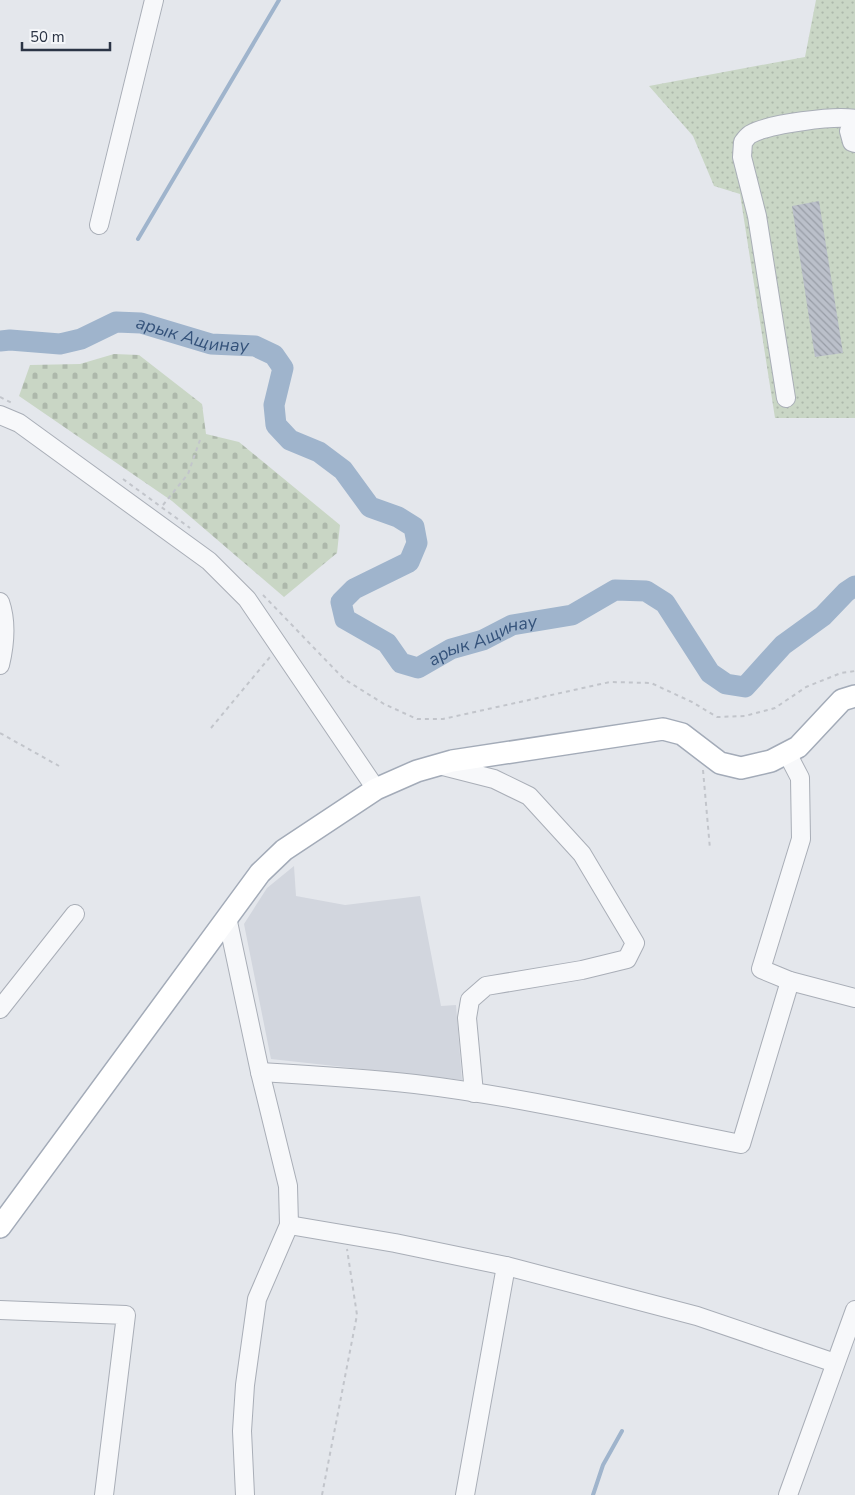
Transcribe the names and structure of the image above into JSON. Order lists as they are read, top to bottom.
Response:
{
  "water": ["арык Ащинау"],
  "scale_bar": "50 m"
}
